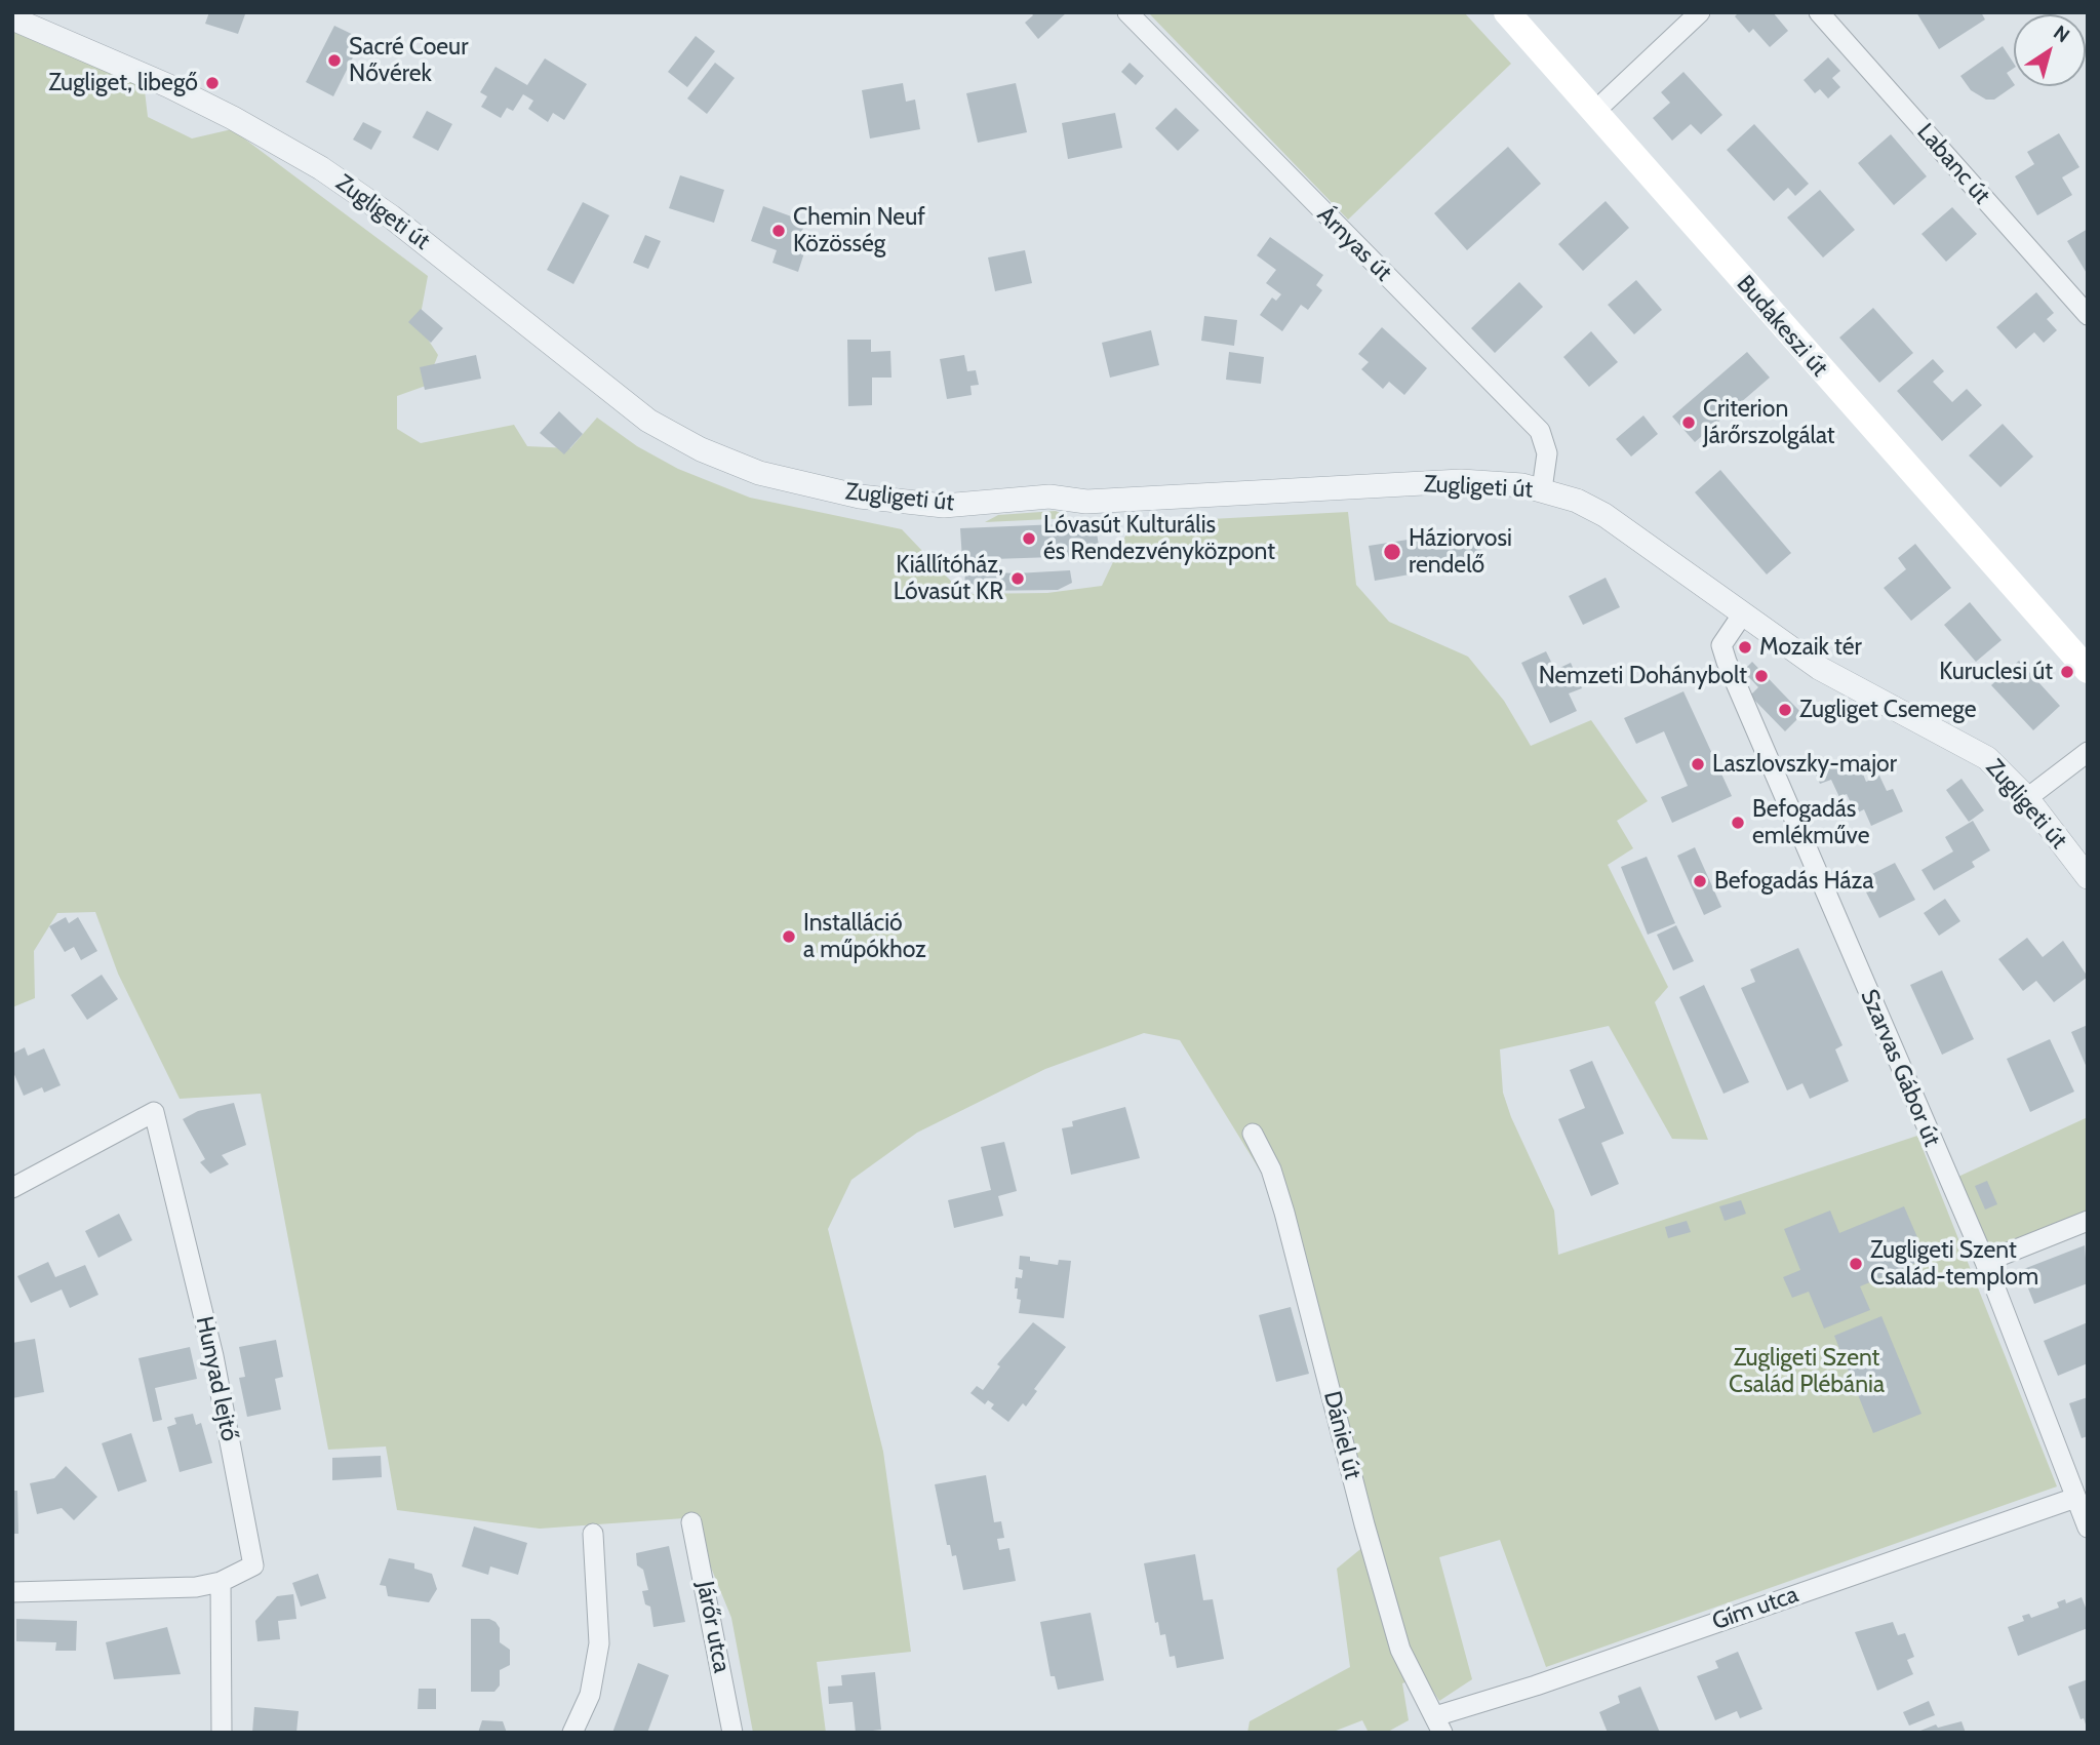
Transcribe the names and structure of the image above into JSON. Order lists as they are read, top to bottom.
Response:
{
  "streets": {
    "main road": ["Budakeszi út"],
    "street": [
      "Labanc út",
      "Zugligeti út",
      "Árnyas út",
      "Szarvas Gábor út",
      "Hunyad lejtő",
      "Dániel út",
      "Gím utca",
      "Járőr utca"
    ]
  },
  "crossings": [
    ["Zugligeti út", "Árnyas út"],
    ["Zugligeti út", "Szarvas Gábor út"],
    ["Szarvas Gábor út", "Gím utca"],
    ["Dániel út", "Gím utca"]
  ],
  "parks": ["Zugligeti Szent Család Plébánia"],
  "places": [
    "Sacré Coeur Nővérek",
    "Zugliget, libegő",
    "Chemin Neuf Közösség",
    "Criterion Járőrszolgálat",
    "Lóvasút Kulturális és Rendezvényközpont",
    "Háziorvosi rendelő",
    "Kiállítóház, Lóvasút KR",
    "Mozaik tér",
    "Kuruclesi út",
    "Nemzeti Dohánybolt",
    "Zugliget Csemege",
    "Laszlovszky-major",
    "Befogadás emlékműve",
    "Befogadás Háza",
    "Installáció a műpókhoz",
    "Zugligeti Szent Család-templom"
  ],
  "north": "top right"
}
